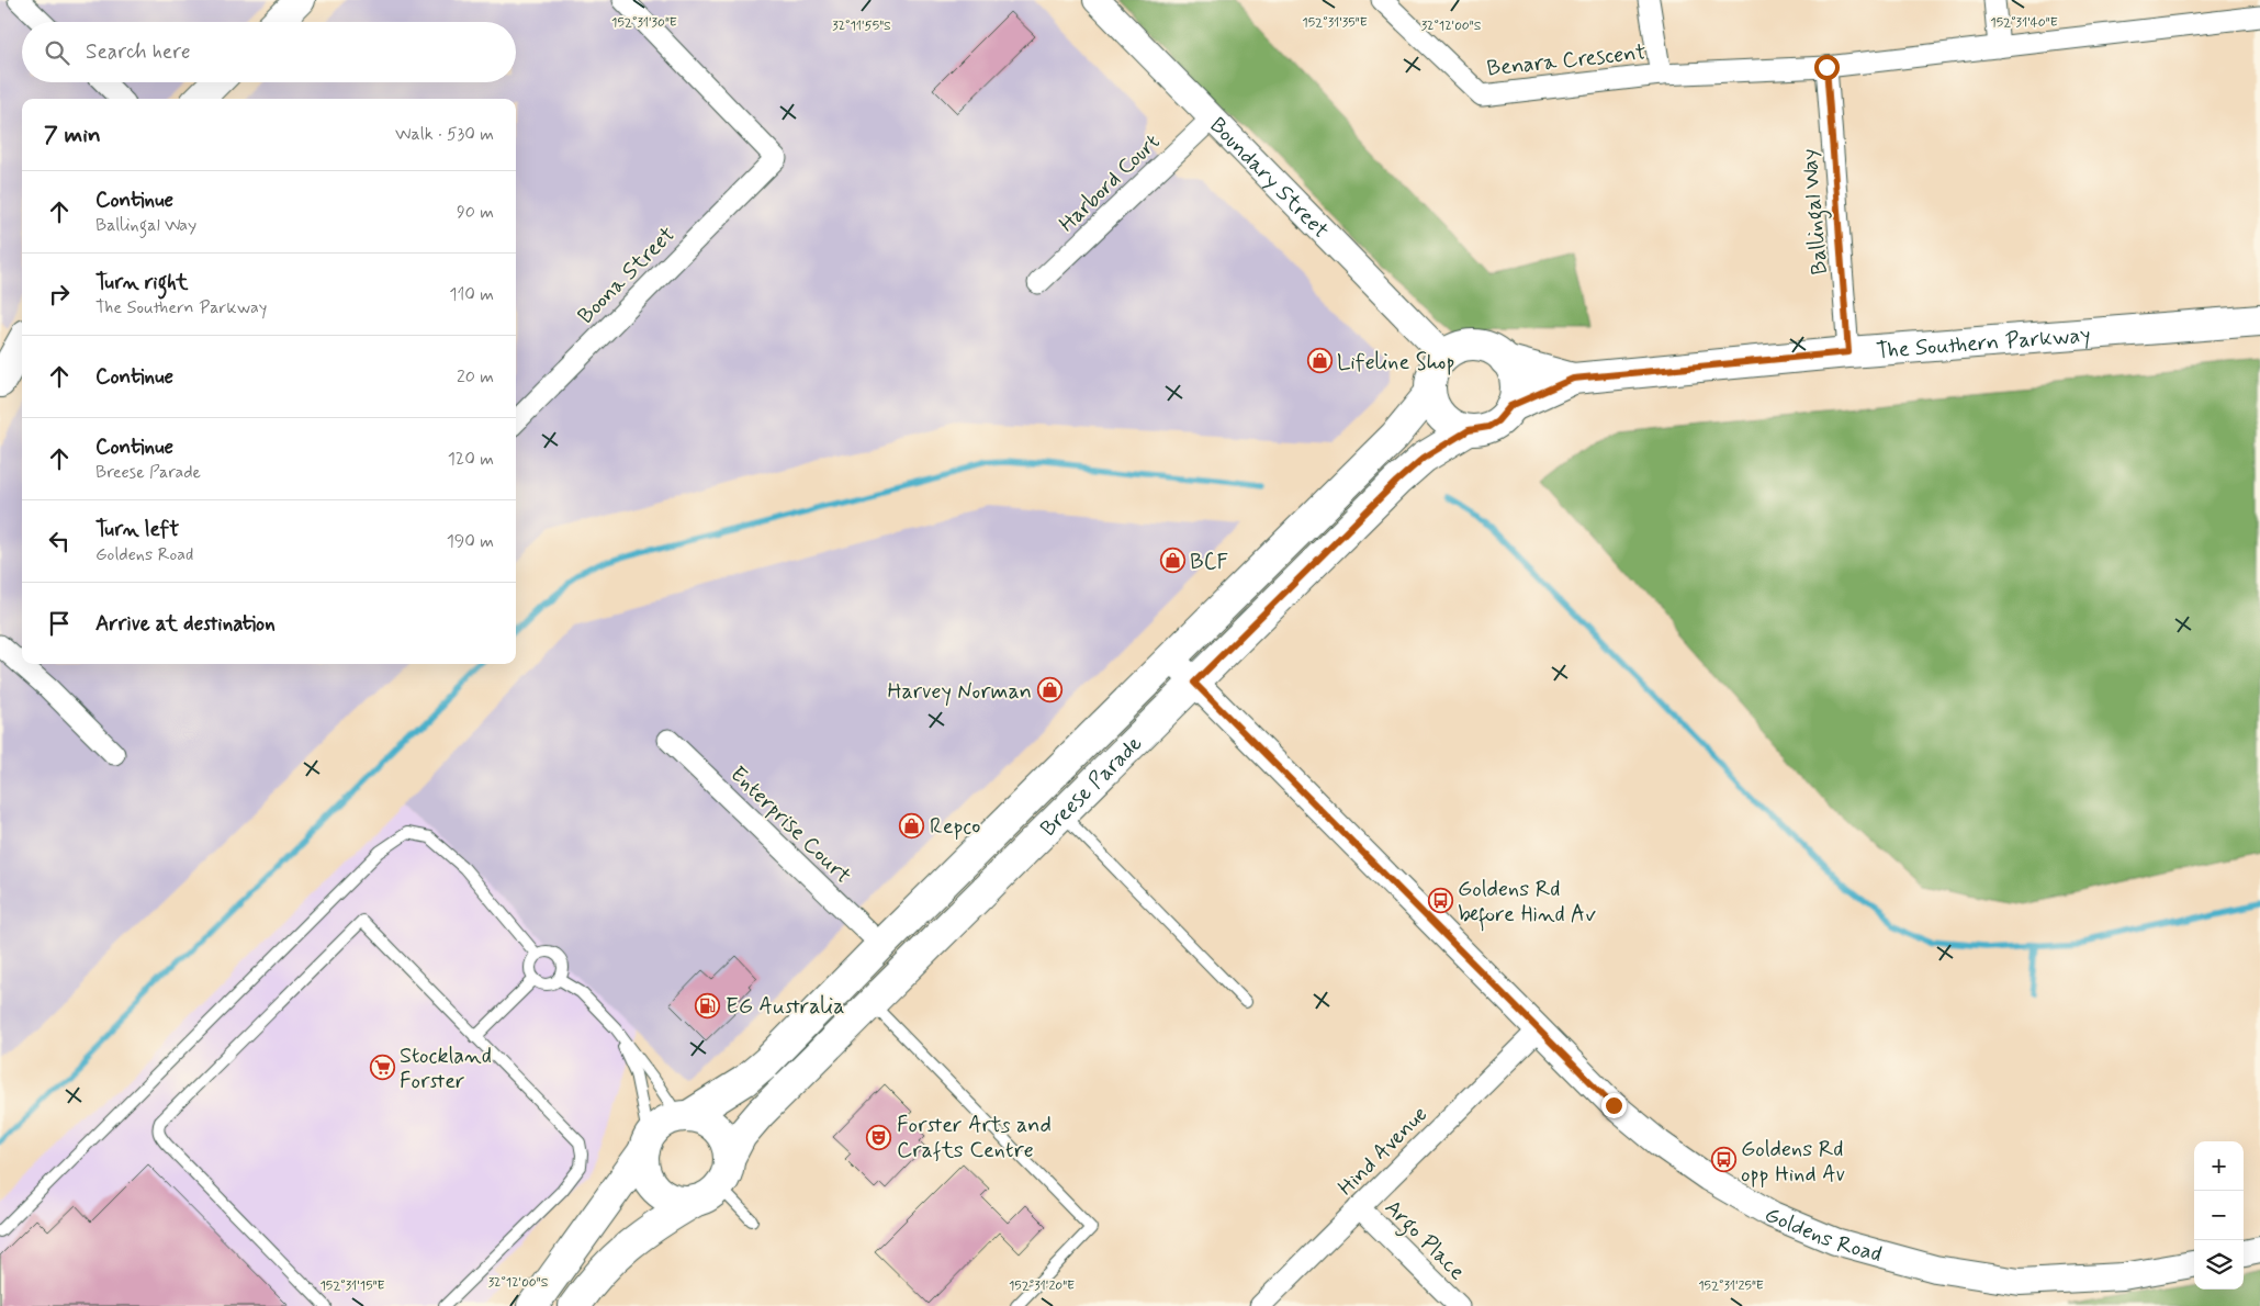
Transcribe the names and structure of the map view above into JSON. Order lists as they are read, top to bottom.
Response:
{
  "streets": {
    "main road": ["The Southern Parkway", "Breese Parade"],
    "street": [
      "Benara Crescent",
      "Boundary Street",
      "Harbord Court",
      "Ballingal Way",
      "Boona Street",
      "Enterprise Court",
      "Hind Avenue",
      "Goldens Road",
      "Argo Place"
    ]
  },
  "crossings": [
    ["Boundary Street", "Harbord Court"],
    ["Boundary Street", "The Southern Parkway"],
    ["Boundary Street", "Breese Parade"],
    ["Ballingal Way", "The Southern Parkway"],
    ["The Southern Parkway", "Breese Parade"],
    ["Breese Parade", "Enterprise Court"],
    ["Breese Parade", "Goldens Road"],
    ["Hind Avenue", "Goldens Road"],
    ["Hind Avenue", "Argo Place"]
  ],
  "places": {
    "shop": [
      "Lifeline Shop",
      "BCF",
      "Harvey Norman",
      "Repco"
    ],
    "bus stop": ["Goldens Rd before Hind Av", "Goldens Rd opp Hind Av"],
    "fuel station": ["EG Australia"],
    "supermarket": ["Stockland Forster"],
    "theatre": ["Forster Arts and Crafts Centre"]
  },
  "page": {
    "search": "Search here",
    "heading": ["7 min", "Walk · 530 m"],
    "list": [
      ["Continue", "Ballingal Way", "90 m"],
      ["Turn right", "The Southern Parkway", "110 m"],
      ["Continue", "20 m"],
      ["Continue", "Breese Parade", "120 m"],
      ["Turn left", "Goldens Road", "190 m"],
      "Arrive at destination"
    ],
    "map_buttons": ["+", "−"]
  },
  "coordinates": [
    "152°31'40\"E",
    "152°31'30\"E",
    "152°31'35\"E",
    "32°11'55\"S",
    "32°12'00\"S",
    "152°31'15\"E",
    "152°31'20\"E",
    "152°31'25\"E"
  ]
}
